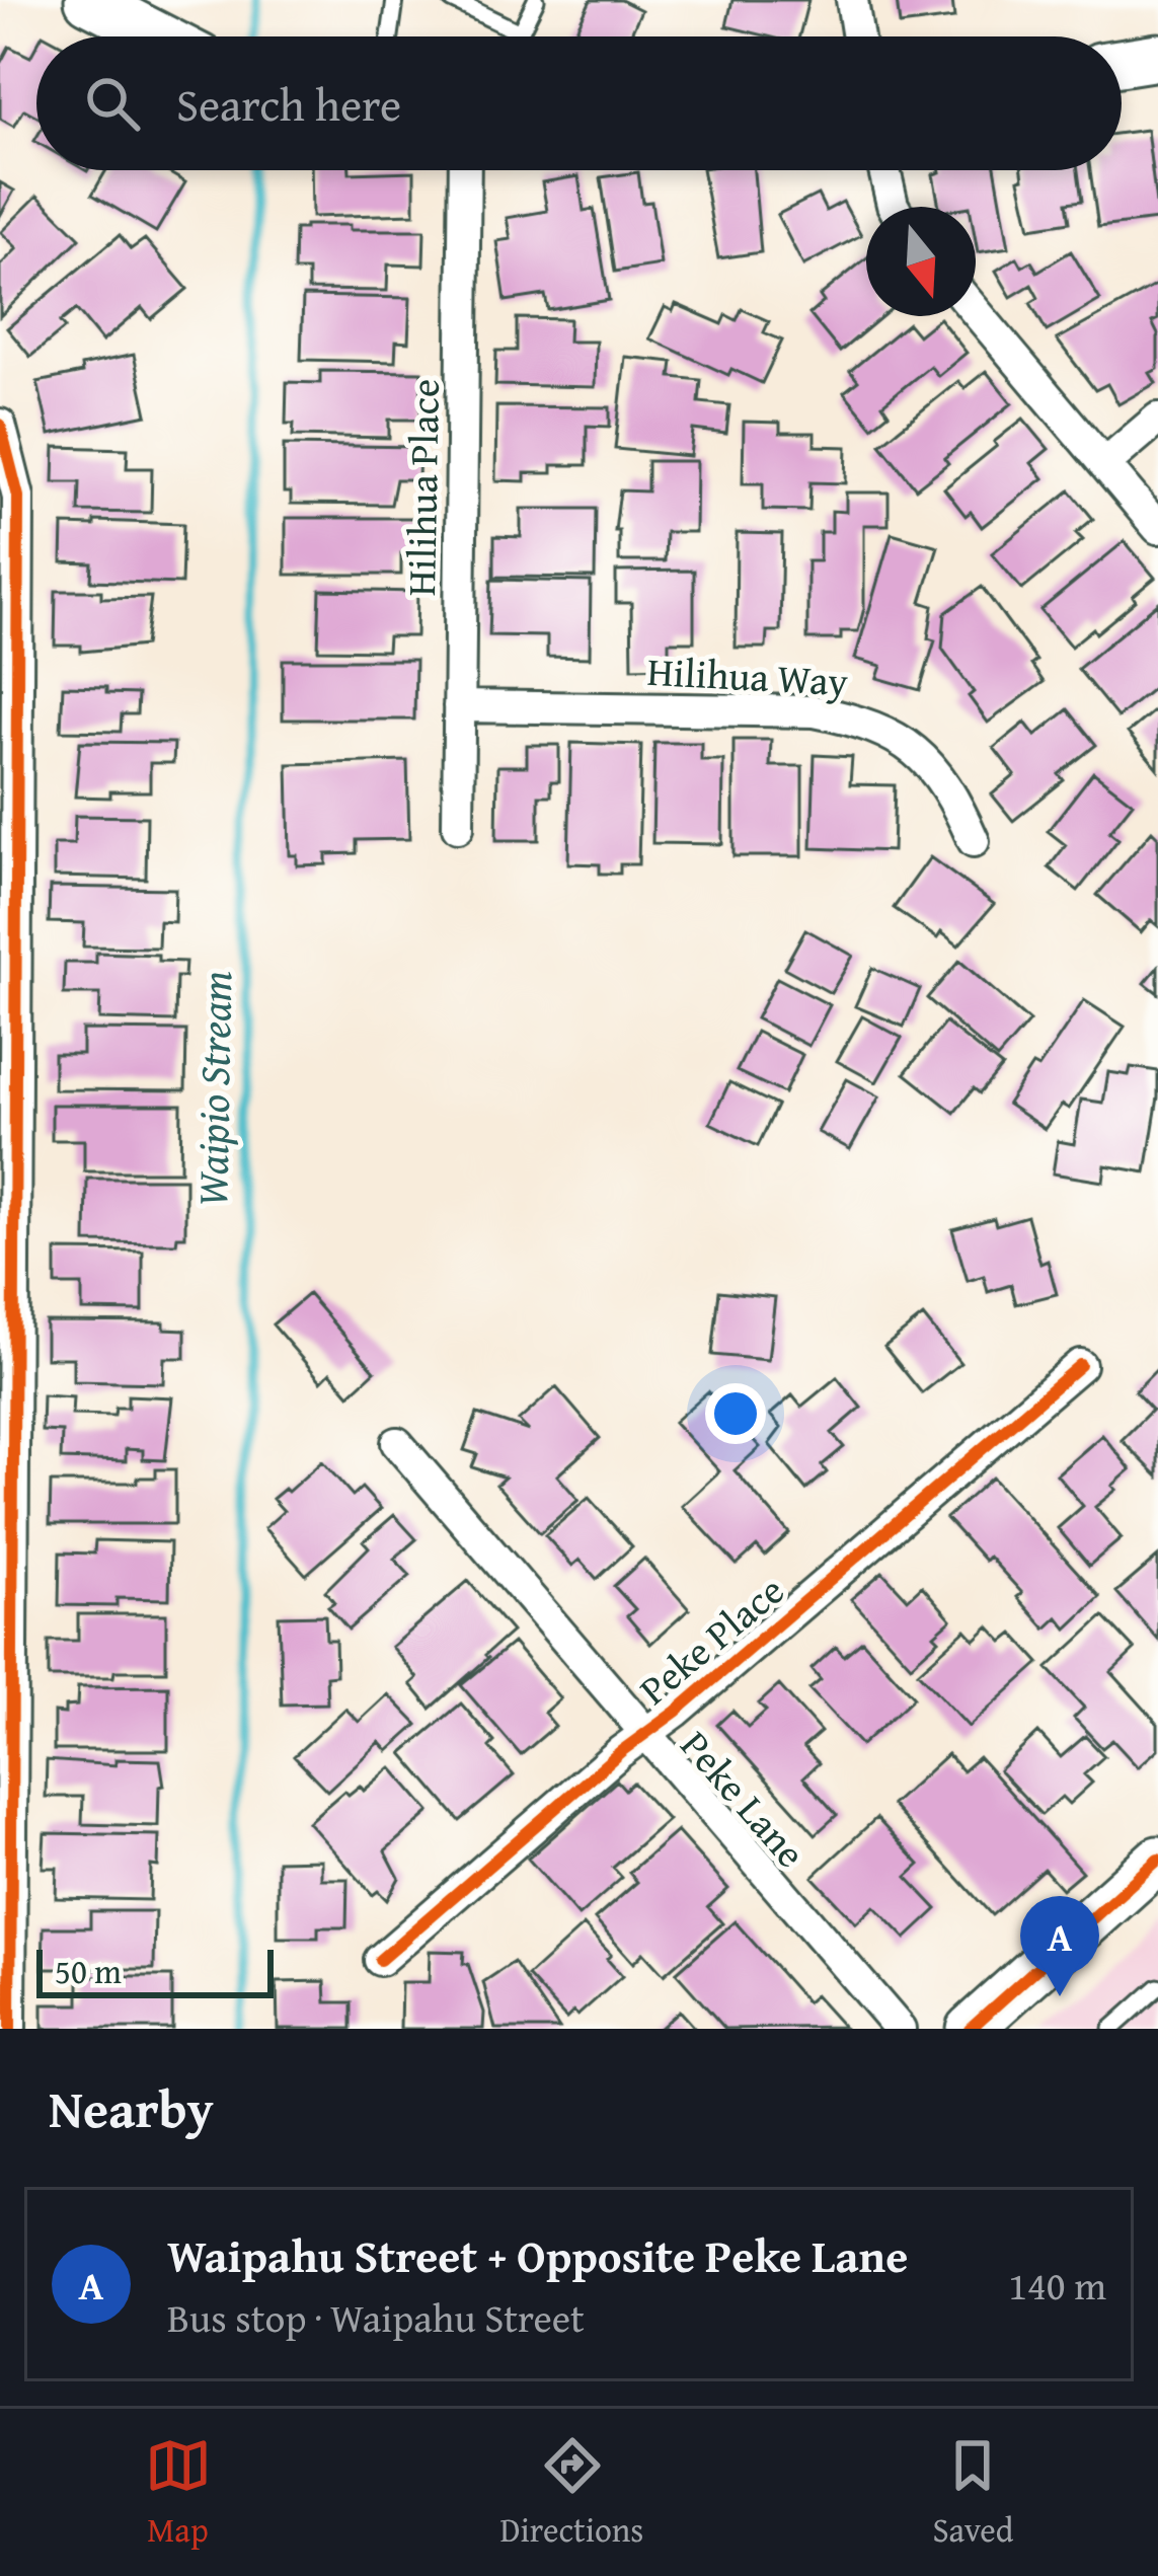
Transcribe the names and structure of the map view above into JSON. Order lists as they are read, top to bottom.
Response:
{
  "streets": {
    "street": [
      "Hilihua Place",
      "Hilihua Way",
      "Peke Place",
      "Peke Lane"
    ]
  },
  "crossings": [
    ["Hilihua Place", "Hilihua Way"],
    ["Peke Place", "Peke Lane"]
  ],
  "water": ["Waipio Stream"],
  "scale_bar": "50 m",
  "north": "bottom",
  "page": {
    "search": "Search here",
    "pins": "A",
    "scale": "50 m",
    "heading": "Nearby",
    "list": [
      {
        "mark": "A",
        "name": "Waipahu Street + Opposite Peke Lane",
        "note": "Bus stop · Waipahu Street",
        "value": "140 m"
      }
    ],
    "nav": ["Map", "Directions", "Saved"]
  }
}
